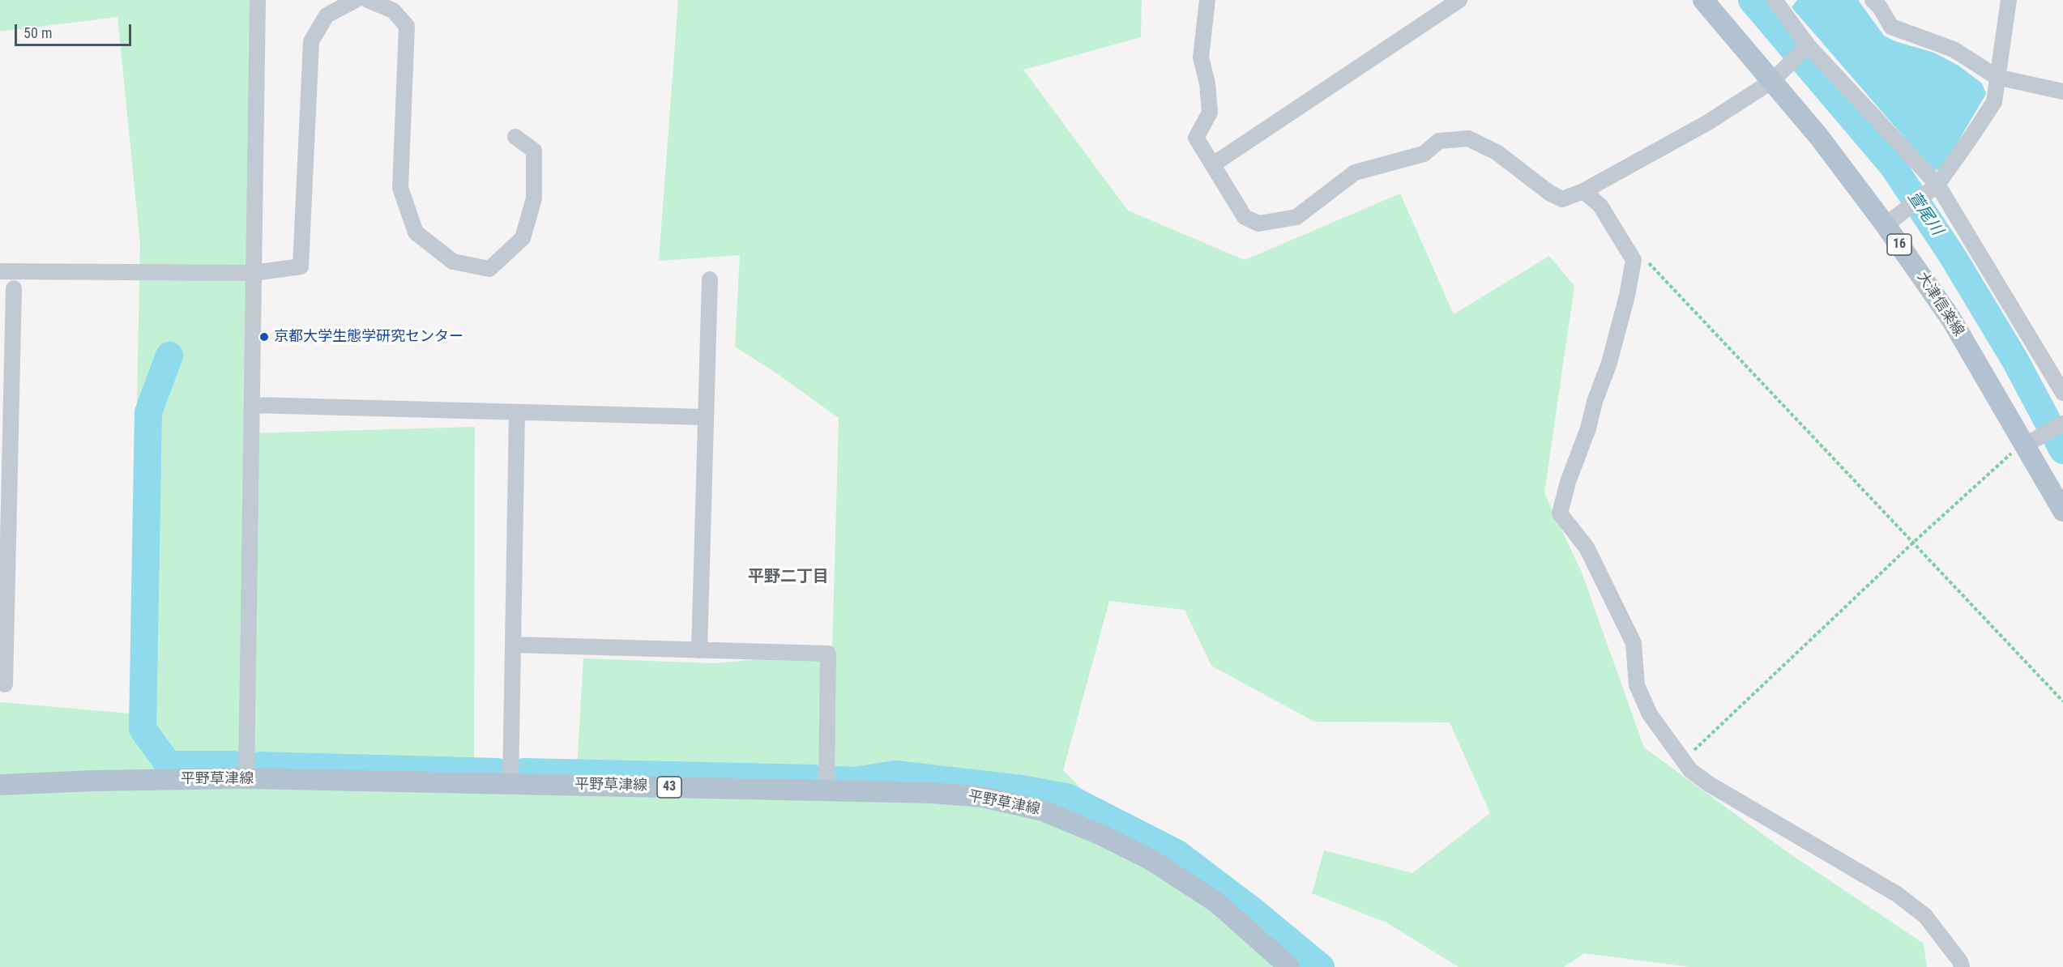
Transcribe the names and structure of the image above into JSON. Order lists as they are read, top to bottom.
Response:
{
  "streets": {
    "main road": [
      "16",
      "大津信楽線",
      "平野草津線",
      "43"
    ]
  },
  "districts": ["平野二丁目"],
  "water": ["萱尾川"],
  "places": ["京都大学生態学研究センター"],
  "scale_bar": "50 m"
}
